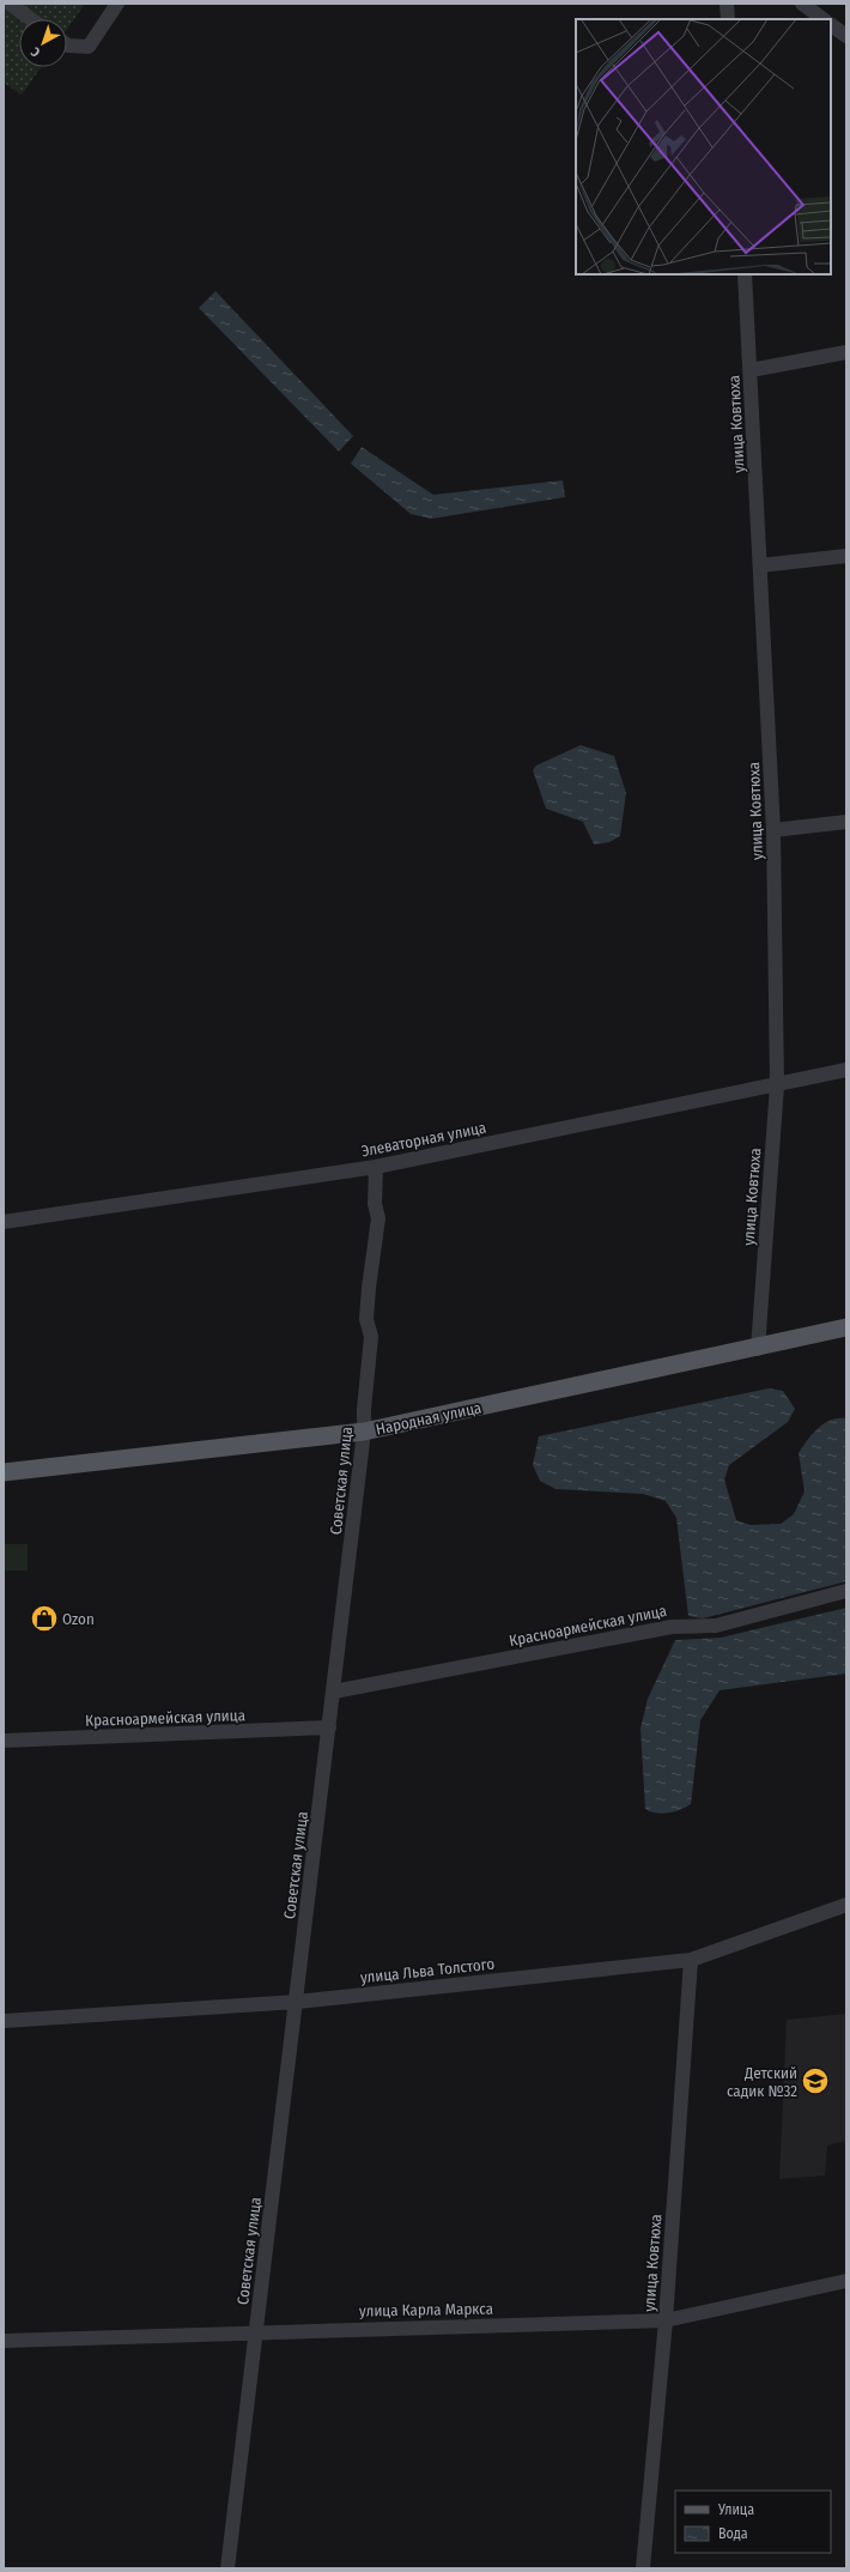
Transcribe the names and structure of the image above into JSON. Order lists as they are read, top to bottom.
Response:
{
  "streets": {
    "main road": ["Народная улица"],
    "street": [
      "улица Ковтюха",
      "Элеваторная улица",
      "Советская улица",
      "Красноармейская улица",
      "улица Льва Толстого",
      "улица Карла Маркса"
    ]
  },
  "crossings": [
    ["улица Ковтюха", "Элеваторная улица"],
    ["улица Ковтюха", "Народная улица"],
    ["улица Ковтюха", "улица Льва Толстого"],
    ["улица Ковтюха", "улица Карла Маркса"],
    ["Элеваторная улица", "Советская улица"],
    ["Народная улица", "Советская улица"],
    ["Советская улица", "Красноармейская улица"],
    ["Советская улица", "улица Льва Толстого"],
    ["Советская улица", "улица Карла Маркса"]
  ],
  "places": {
    "shop": ["Ozon"],
    "school or university": ["Детский садик №32"]
  },
  "legend": ["Улица", "Вода"],
  "north": "bottom left"
}
